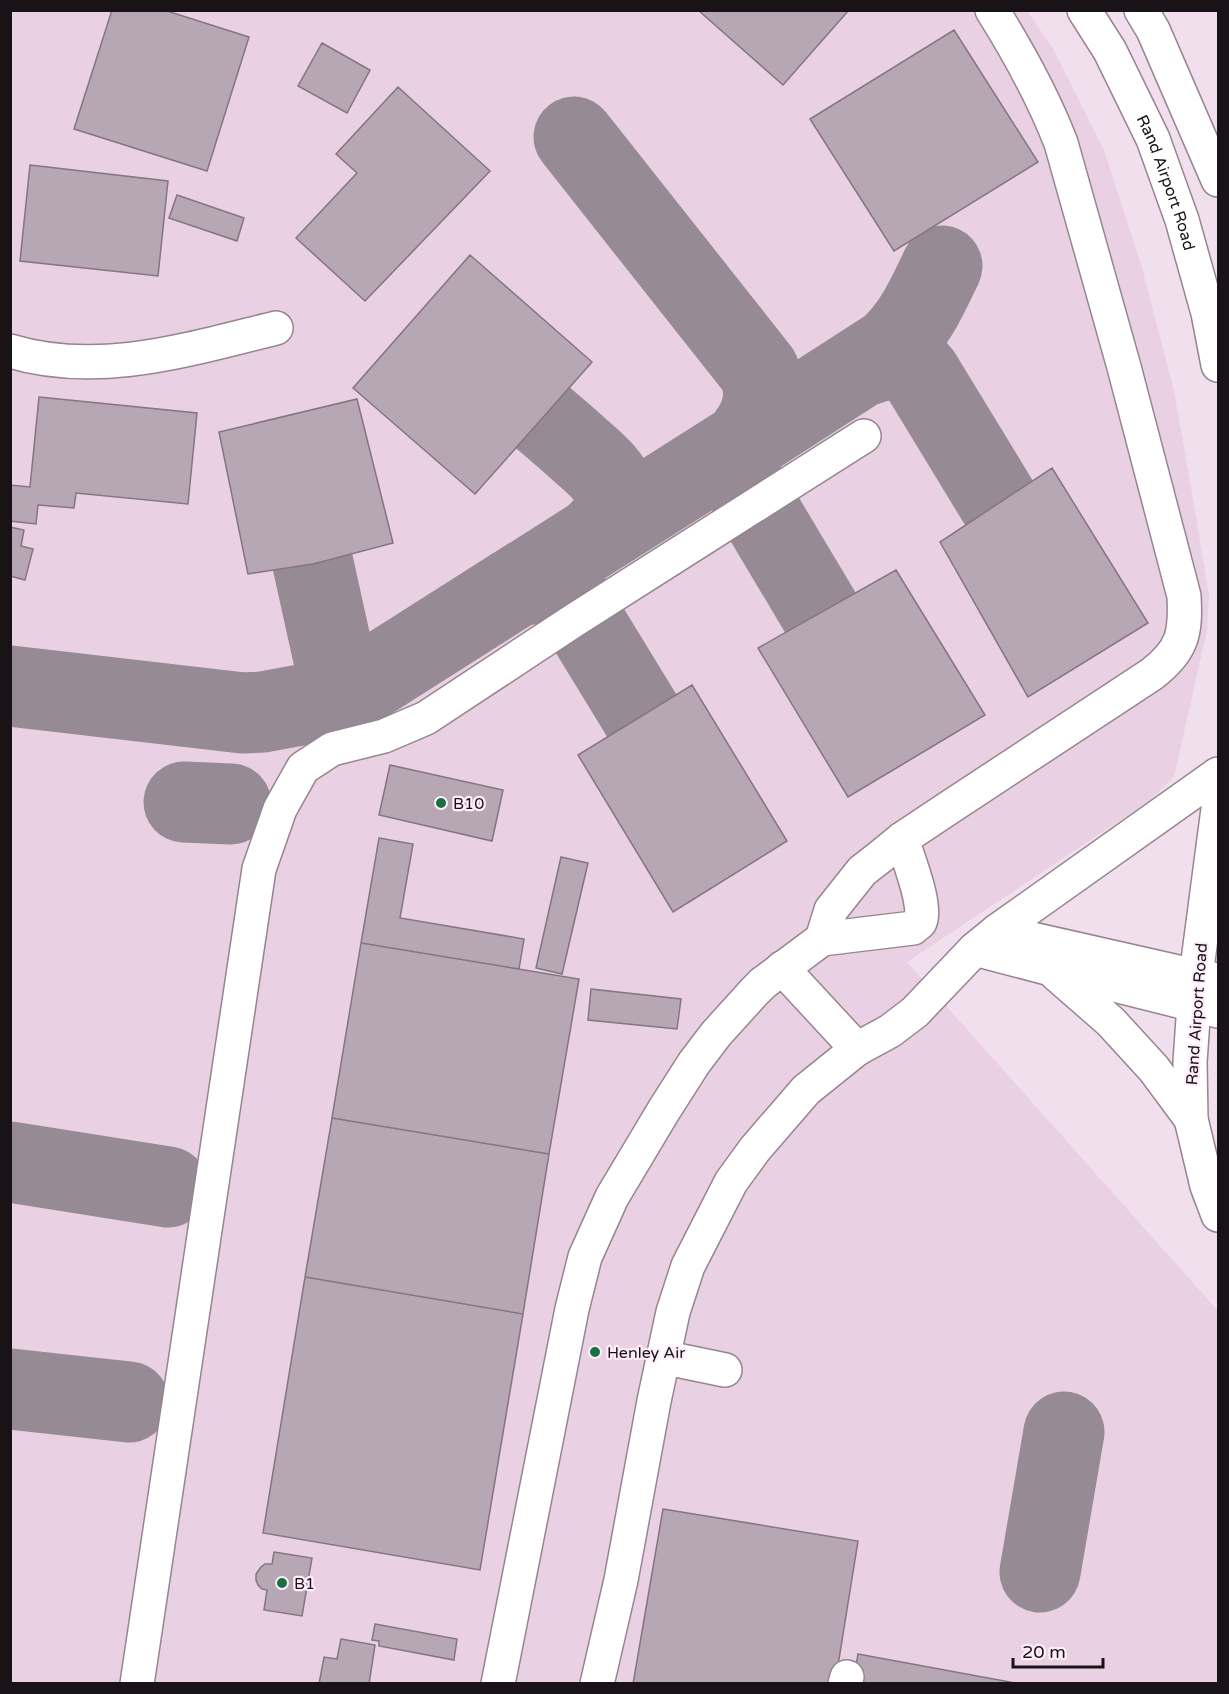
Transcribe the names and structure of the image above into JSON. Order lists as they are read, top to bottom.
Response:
{
  "streets": {
    "street": ["Rand Airport Road"]
  },
  "places": ["B10", "Henley Air", "B1"],
  "scale_bar": "20 m"
}
